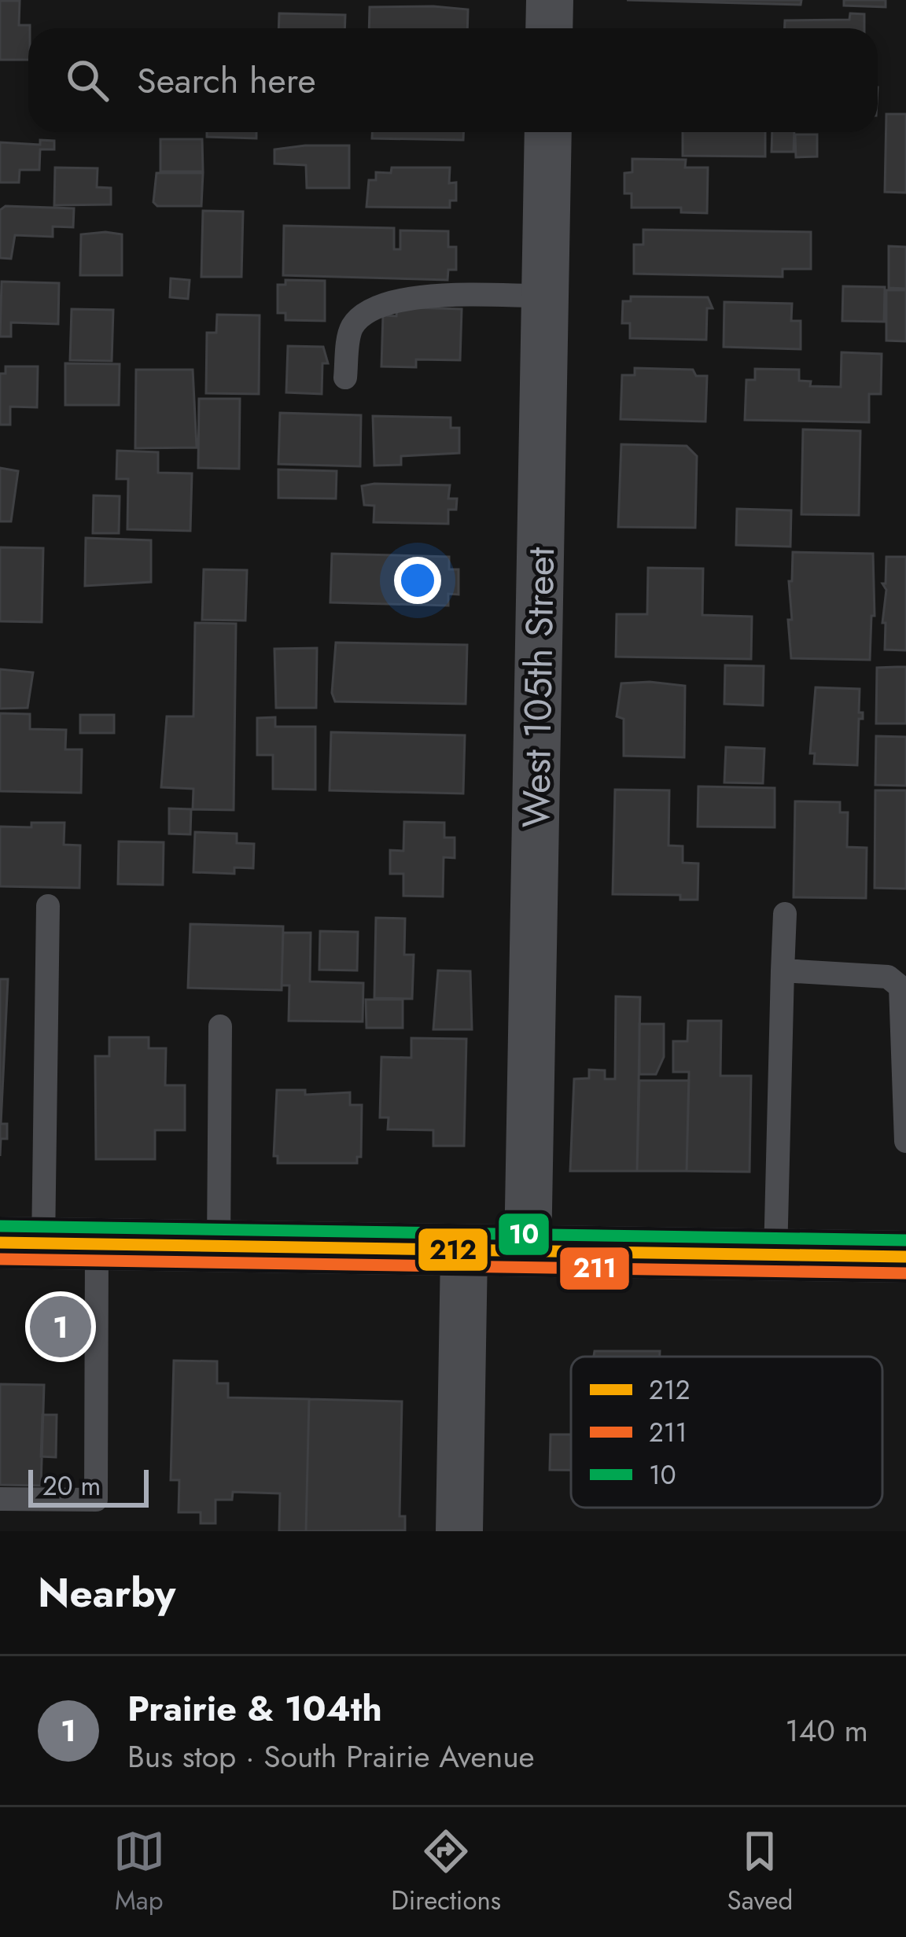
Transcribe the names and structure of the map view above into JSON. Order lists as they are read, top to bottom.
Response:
{
  "streets": {
    "street": ["West 105th Street"]
  },
  "lines": ["transit line 10", "transit line 212", "transit line 211"],
  "legend": ["212", "211", "10"],
  "scale_bar": "20 m",
  "page": {
    "search": "Search here",
    "pins": "1",
    "scale": "20 m",
    "heading": "Nearby",
    "list": [
      {
        "mark": "1",
        "name": "Prairie & 104th",
        "note": "Bus stop · South Prairie Avenue",
        "value": "140 m"
      }
    ],
    "nav": ["Map", "Directions", "Saved"]
  }
}
